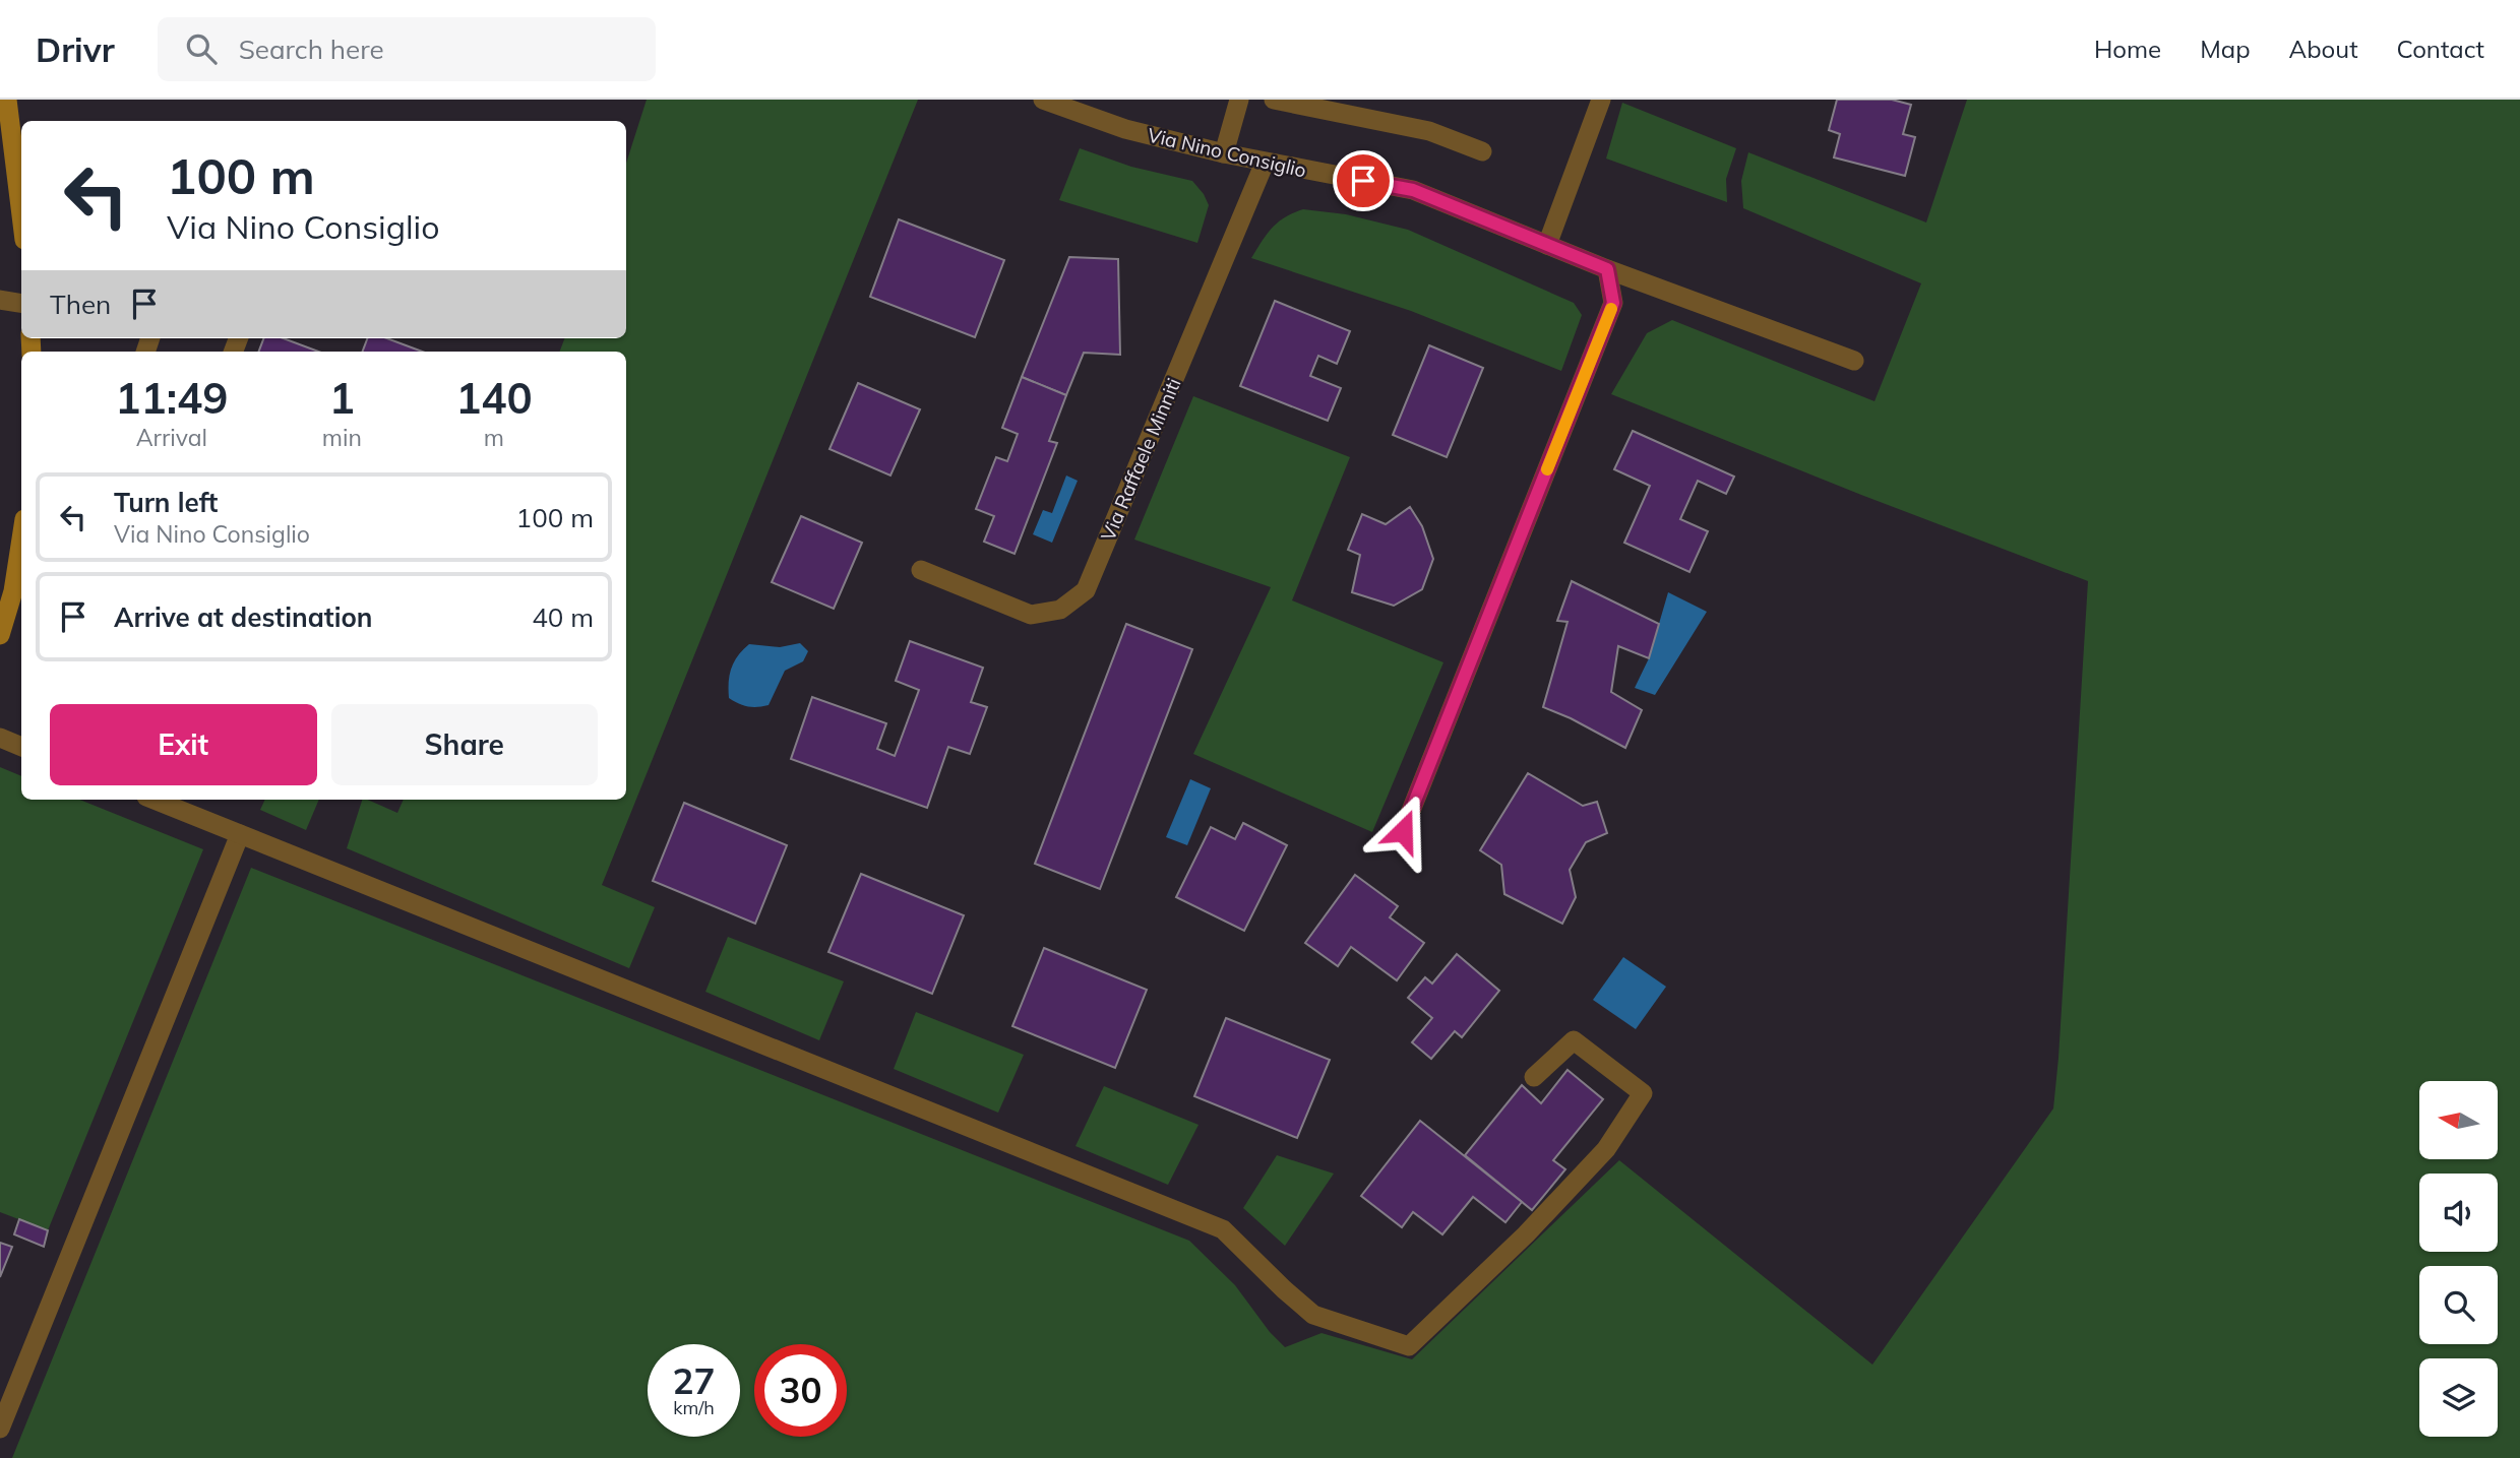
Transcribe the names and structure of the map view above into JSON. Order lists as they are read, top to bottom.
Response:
{
  "streets": {
    "street": ["Via Nino Consiglio", "Via Raffaele Minniti"]
  },
  "crossings": [
    ["Via Nino Consiglio", "Via Raffaele Minniti"]
  ],
  "north": "left",
  "page": {
    "header": "Drivr",
    "search": "Search here",
    "nav": [
      "Home",
      "Map",
      "About",
      "Contact"
    ],
    "turn": ["100 m", "Via Nino Consiglio"],
    "then": "Then",
    "eta": [
      "11:49",
      "Arrival",
      "1",
      "min",
      "140",
      "m"
    ],
    "list": [
      {
        "name": "Turn left",
        "note": "Via Nino Consiglio",
        "value": "100 m"
      },
      {
        "name": "Arrive at destination",
        "value": "40 m"
      }
    ],
    "buttons": ["Exit", "Share"],
    "speed": "27 km/h",
    "limit": "30"
  }
}
